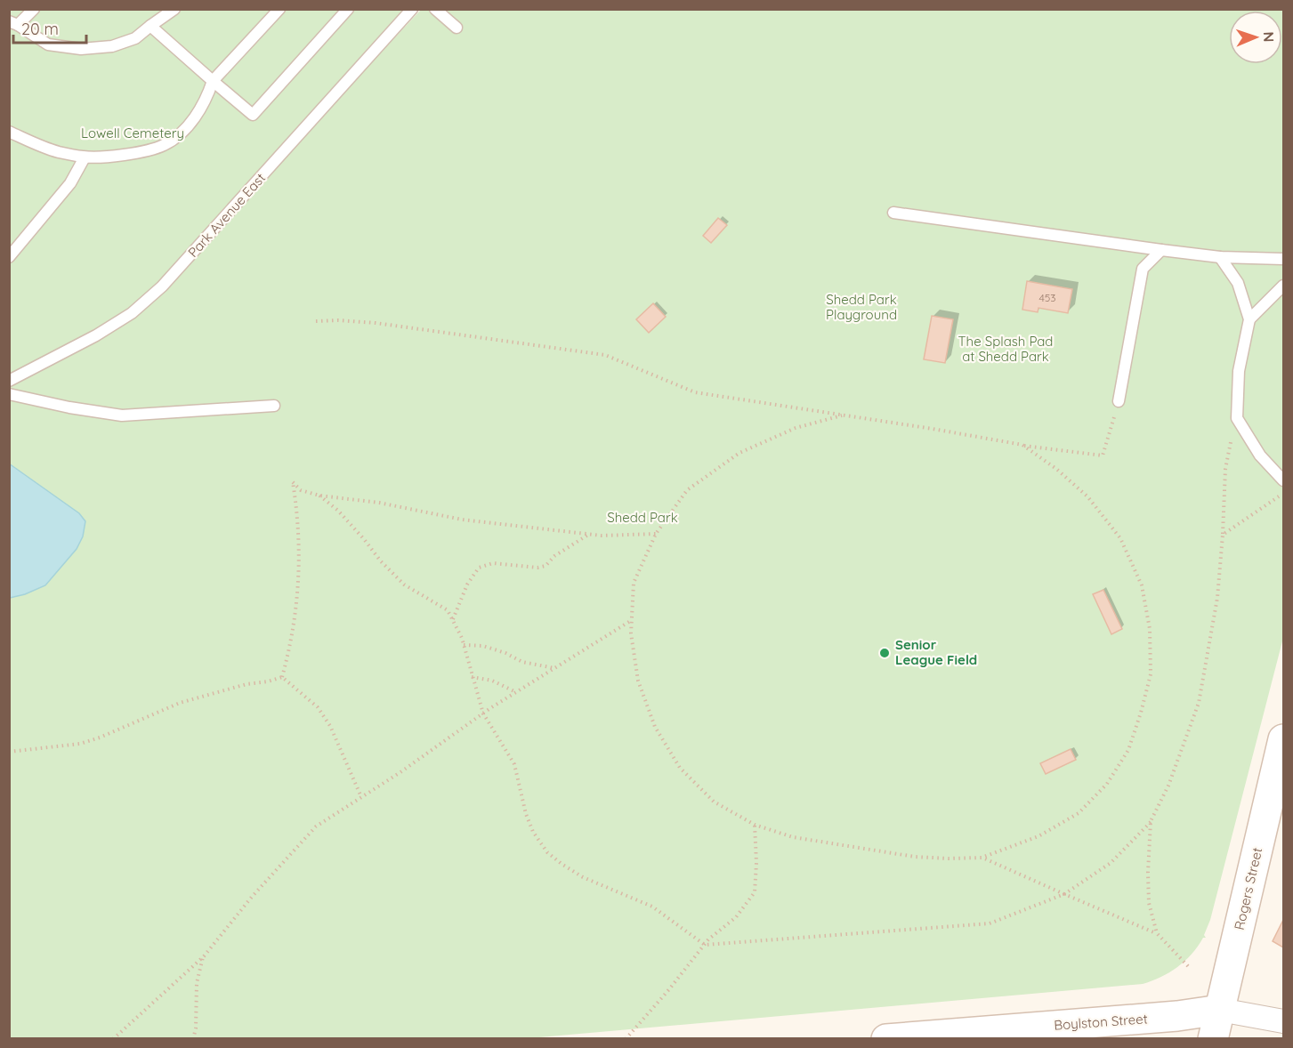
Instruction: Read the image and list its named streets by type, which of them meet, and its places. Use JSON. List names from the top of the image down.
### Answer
{
  "streets": {
    "main road": ["Rogers Street", "Boylston Street"],
    "lane": ["Park Avenue East"]
  },
  "crossings": [
    ["Rogers Street", "Boylston Street"]
  ],
  "parks": [
    "Lowell Cemetery",
    "Shedd Park Playground",
    "The Splash Pad at Shedd Park",
    "Shedd Park"
  ],
  "places": ["Senior League Field"],
  "house_numbers": ["453"],
  "scale_bar": "20 m",
  "north": "right"
}
